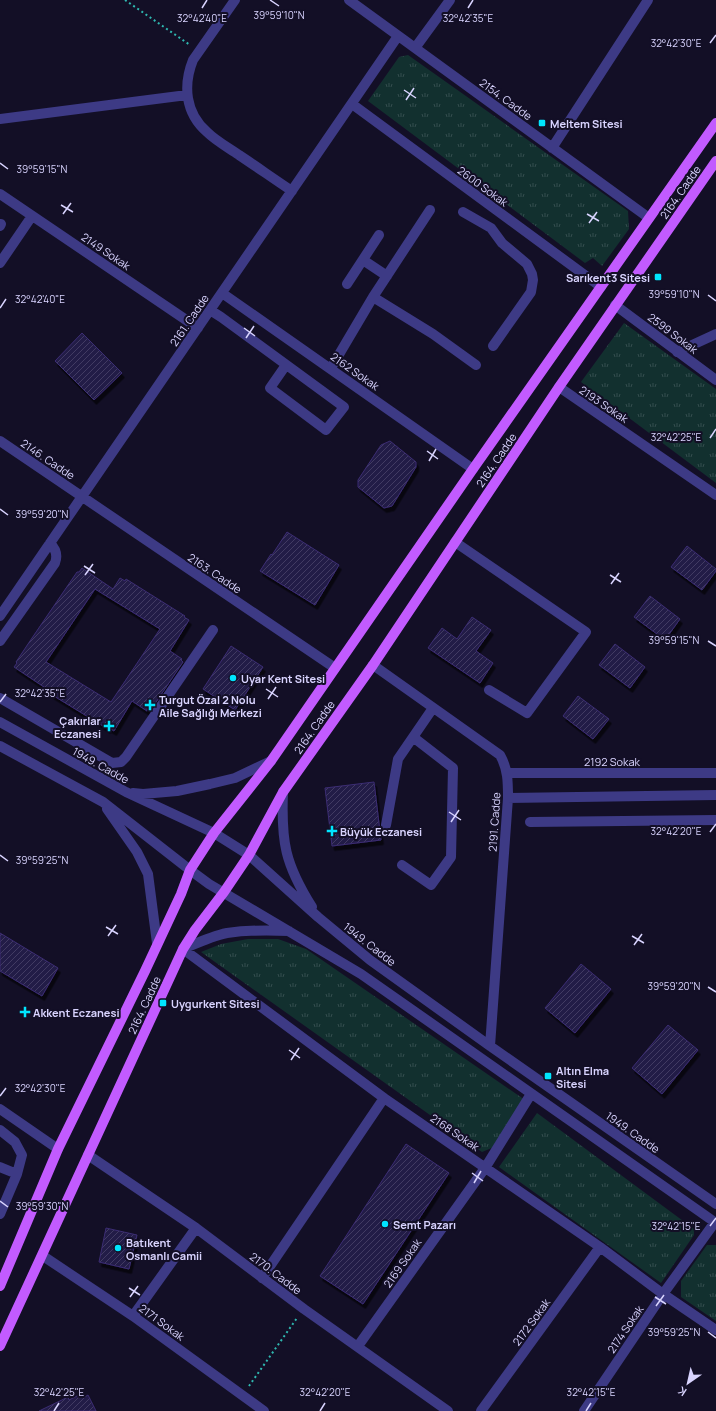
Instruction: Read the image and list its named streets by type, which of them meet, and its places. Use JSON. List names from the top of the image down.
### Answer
{
  "streets": {
    "main road": ["2164. Cadde"],
    "street": [
      "2154. Cadde",
      "2600 Sokak",
      "2149 Sokak",
      "2161. Cadde",
      "2599 Sokak",
      "2162 Sokak",
      "2193 Sokak",
      "2146. Cadde",
      "2163. Cadde",
      "2192 Sokak",
      "1949. Cadde",
      "2191. Cadde",
      "2168 Sokak",
      "2169 Sokak",
      "2170. Cadde",
      "2171 Sokak",
      "2172 Sokak",
      "2174 Sokak"
    ]
  },
  "crossings": [
    ["2154. Cadde", "2164. Cadde"],
    ["2154. Cadde", "2161. Cadde"],
    ["2600 Sokak", "2164. Cadde"],
    ["2600 Sokak", "2161. Cadde"],
    ["2164. Cadde", "2599 Sokak"],
    ["2164. Cadde", "2162 Sokak"],
    ["2164. Cadde", "2193 Sokak"],
    ["2164. Cadde", "2163. Cadde"],
    ["2164. Cadde", "1949. Cadde"],
    ["2164. Cadde", "2191. Cadde"],
    ["2164. Cadde", "2168 Sokak"],
    ["2164. Cadde", "2170. Cadde"],
    ["2164. Cadde", "2171 Sokak"],
    ["2149 Sokak", "2161. Cadde"],
    ["2161. Cadde", "2162 Sokak"],
    ["2161. Cadde", "2146. Cadde"],
    ["2161. Cadde", "2163. Cadde"],
    ["2146. Cadde", "2163. Cadde"],
    ["2192 Sokak", "2191. Cadde"],
    ["1949. Cadde", "2191. Cadde"],
    ["2168 Sokak", "2169 Sokak"],
    ["2168 Sokak", "2172 Sokak"],
    ["2168 Sokak", "2174 Sokak"],
    ["2169 Sokak", "2170. Cadde"]
  ],
  "places": {
    "transit": [
      "Meltem Sitesi",
      "Sarıkent3 Sitesi",
      "Uygurkent Sitesi",
      "Altın Elma Sitesi"
    ],
    "other": ["Uyar Kent Sitesi", "Semt Pazarı", "Batıkent Osmanlı Camii"],
    "health": [
      "Turgut Özal 2 Nolu Aile Sağlığı Merkezi",
      "Çakırlar Eczanesi",
      "Büyük Eczanesi",
      "Akkent Eczanesi"
    ]
  },
  "north": "bottom left",
  "coordinates": [
    "39°59'10\"N",
    "32°42'40\"E",
    "32°42'35\"E",
    "32°42'30\"E",
    "39°59'15\"N",
    "32°42'25\"E",
    "39°59'20\"N",
    "32°42'20\"E",
    "39°59'25\"N",
    "39°59'30\"N",
    "32°42'15\"E"
  ]
}
